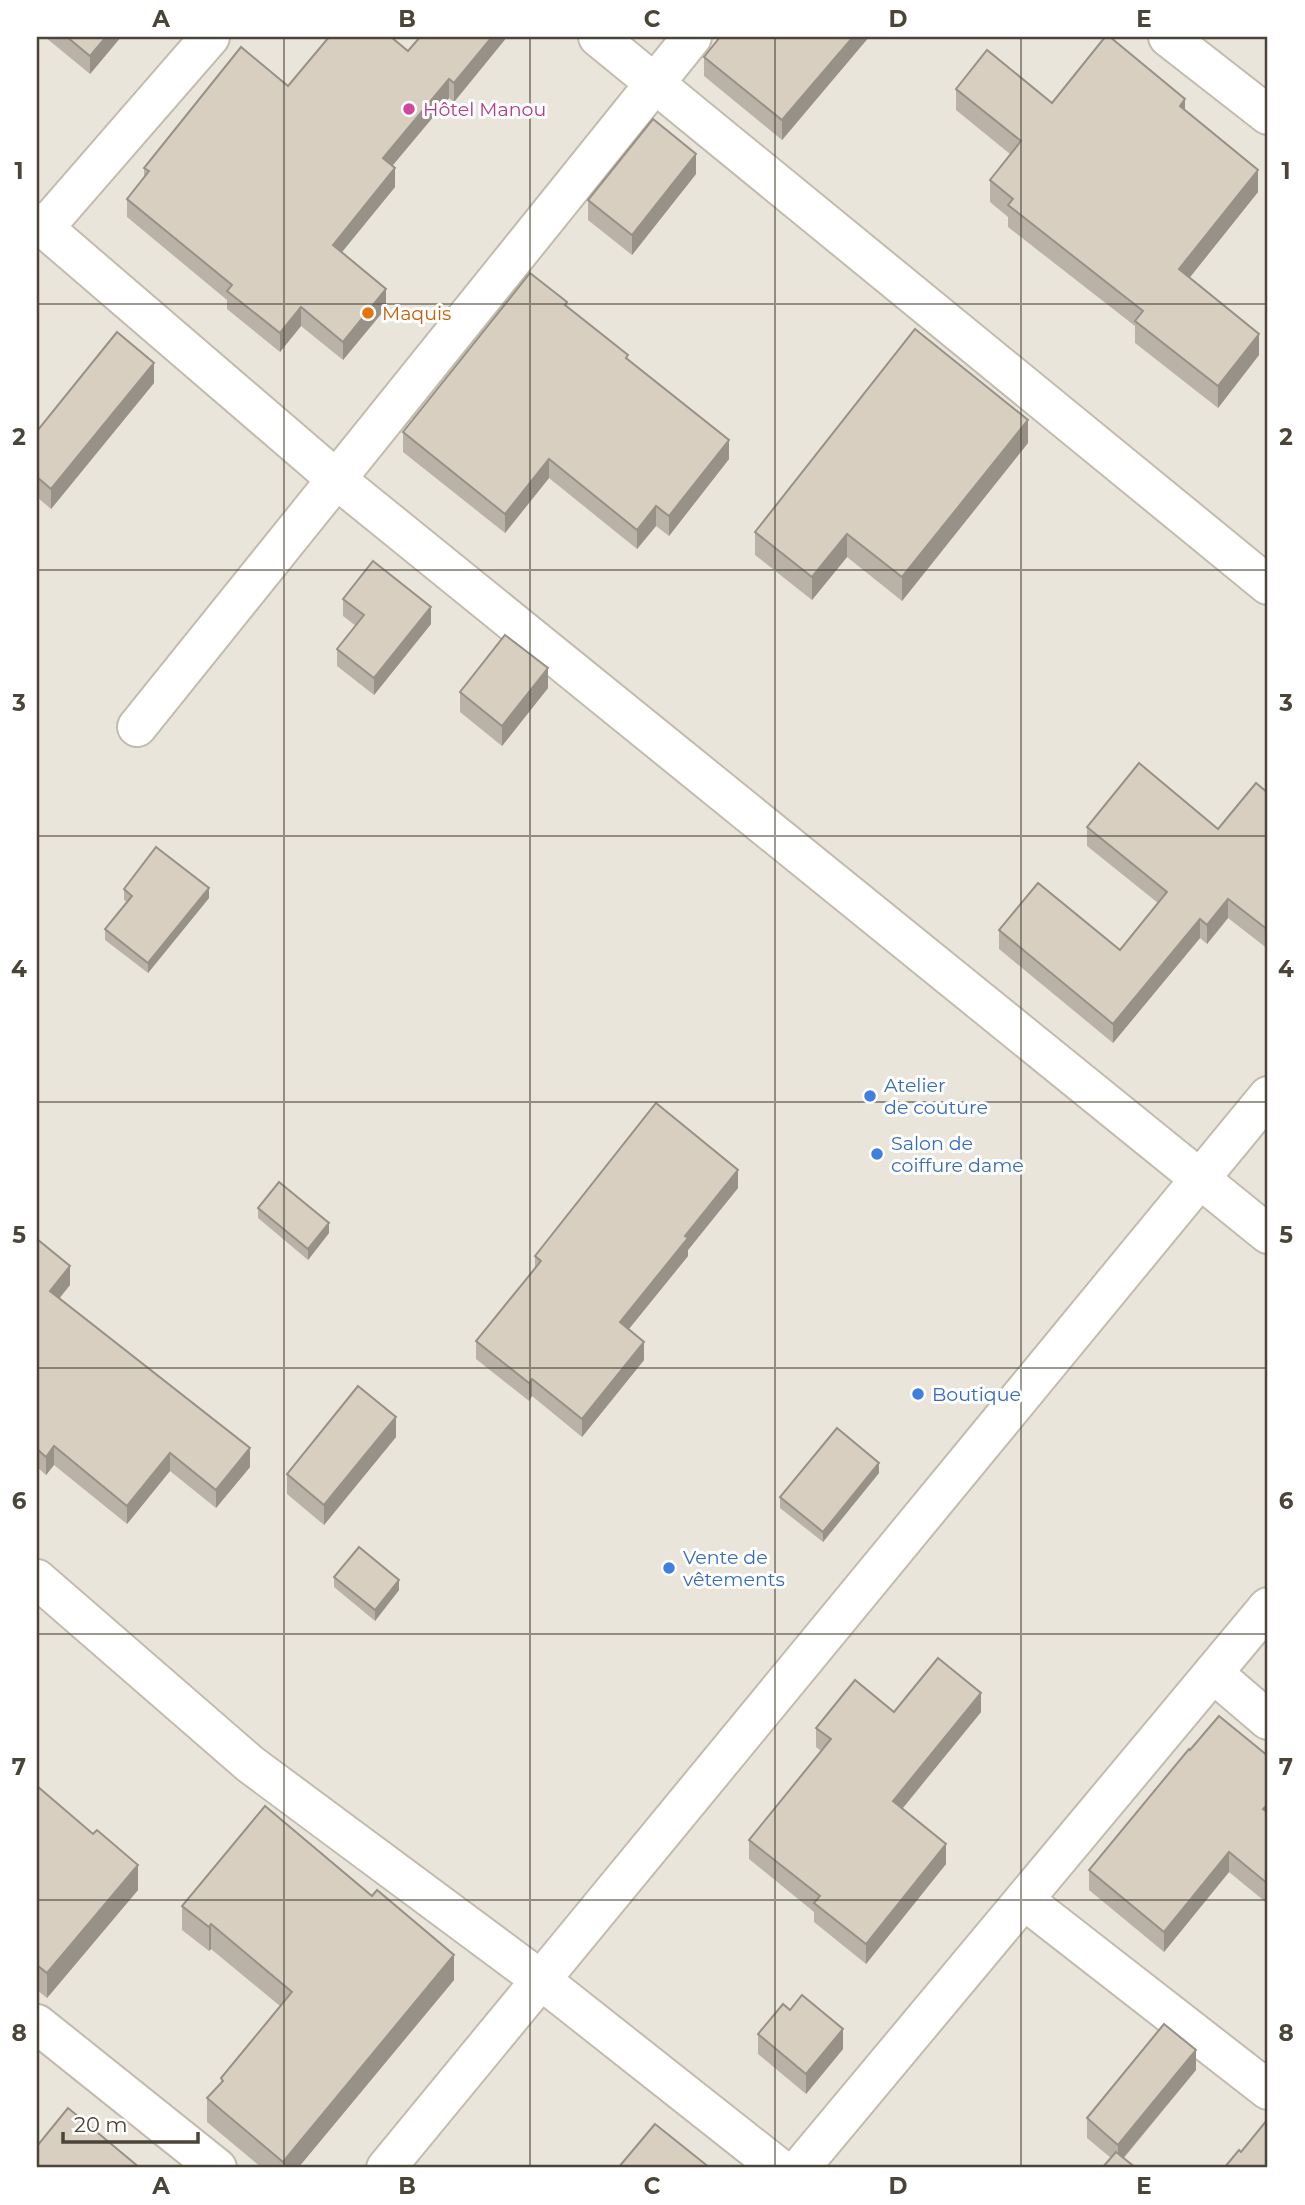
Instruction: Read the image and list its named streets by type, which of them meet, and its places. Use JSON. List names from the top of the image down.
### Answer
{
  "places": [
    "Hôtel Manou",
    "Maquis",
    "Atelier de couture",
    "Salon de coiffure dame",
    "Boutique",
    "Vente de vêtements"
  ],
  "scale_bar": "20 m",
  "grid": {
    "columns": [
      "A",
      "B",
      "C",
      "D",
      "E"
    ],
    "rows": [
      "1",
      "2",
      "3",
      "4",
      "5",
      "6",
      "7",
      "8"
    ]
  }
}
